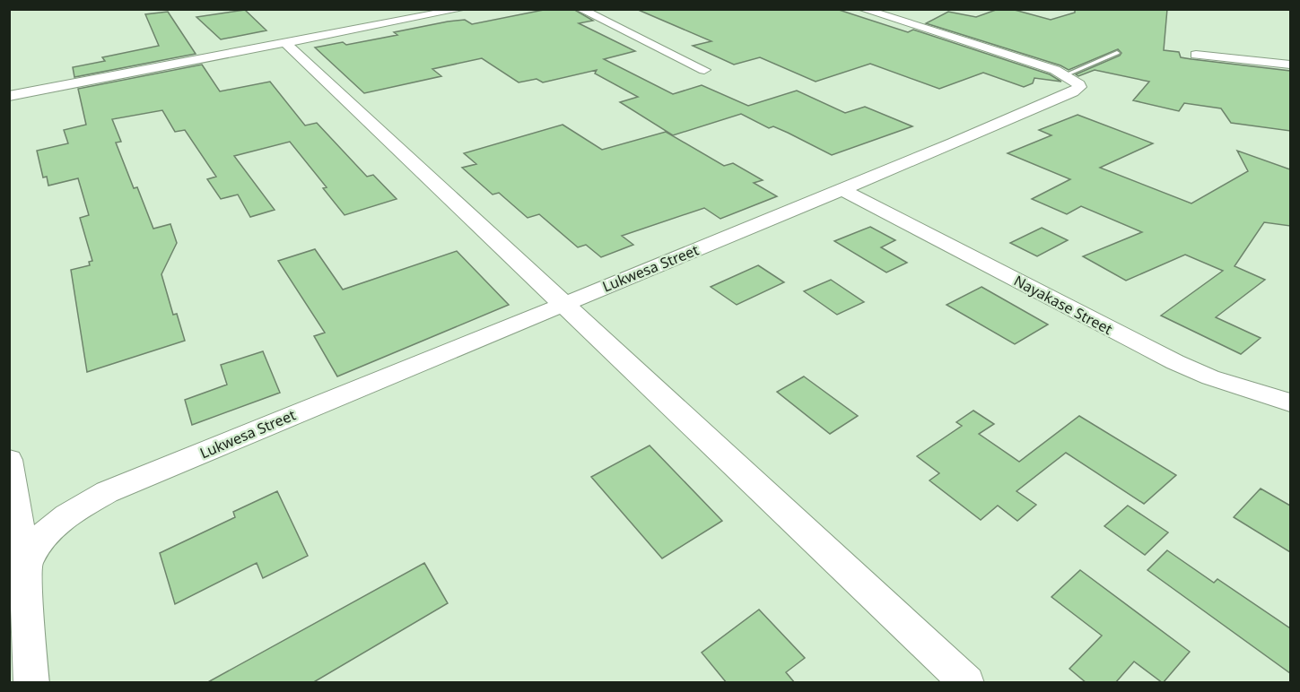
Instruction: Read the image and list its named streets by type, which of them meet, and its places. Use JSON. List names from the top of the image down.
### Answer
{
  "streets": {
    "street": ["Lukwesa Street", "Nayakase Street"]
  },
  "crossings": [
    ["Lukwesa Street", "Nayakase Street"]
  ]
}
